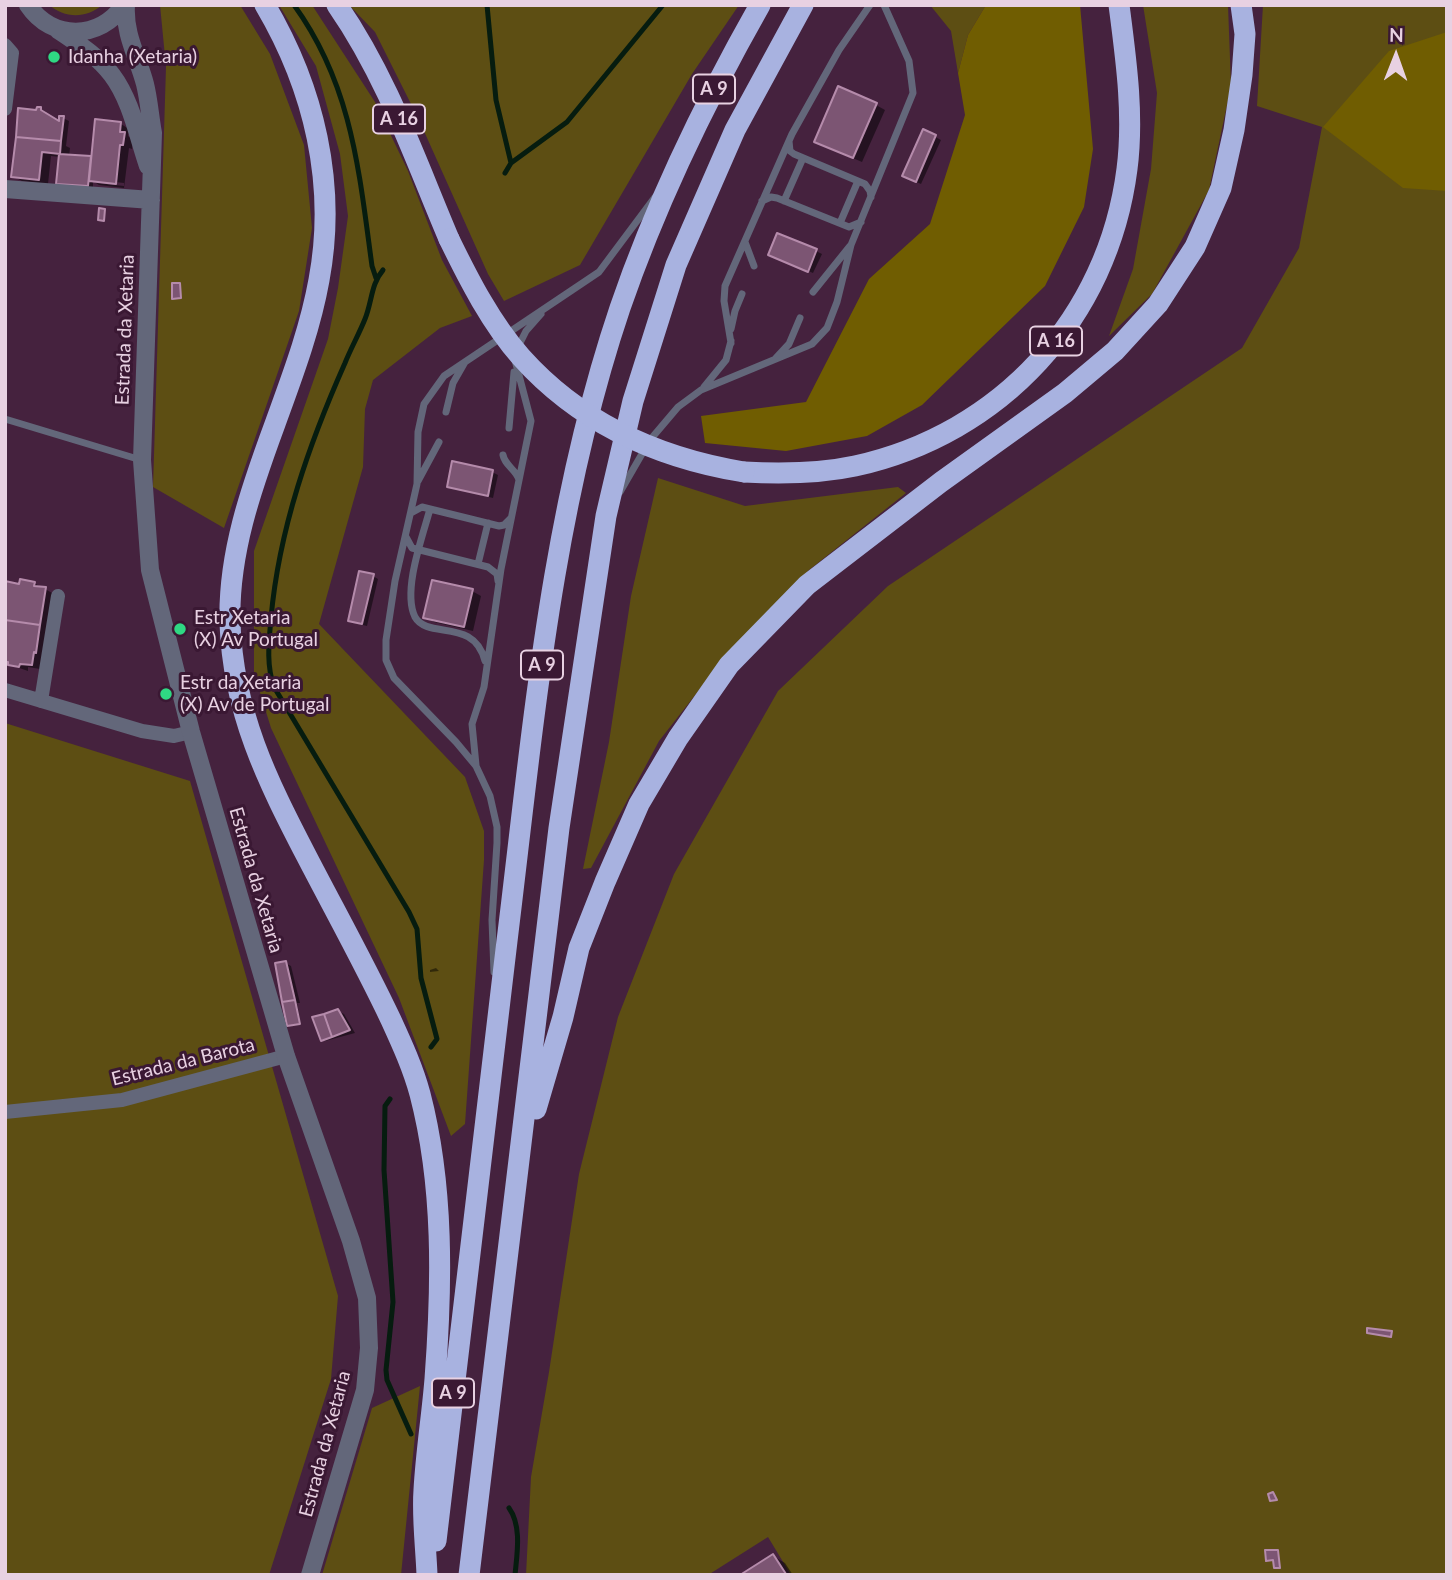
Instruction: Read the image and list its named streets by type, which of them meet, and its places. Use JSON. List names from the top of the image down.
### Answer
{
  "streets": {
    "highway": ["A 9", "A 16"],
    "street": ["Estrada da Xetaria", "Estrada da Barota"]
  },
  "crossings": [
    ["Estrada da Xetaria", "Estrada da Barota"]
  ],
  "places": ["Idanha (Xetaria)", "Estr Xetaria (X) Av Portugal", "Estr da Xetaria (X) Av de Portugal"],
  "north": "top"
}
